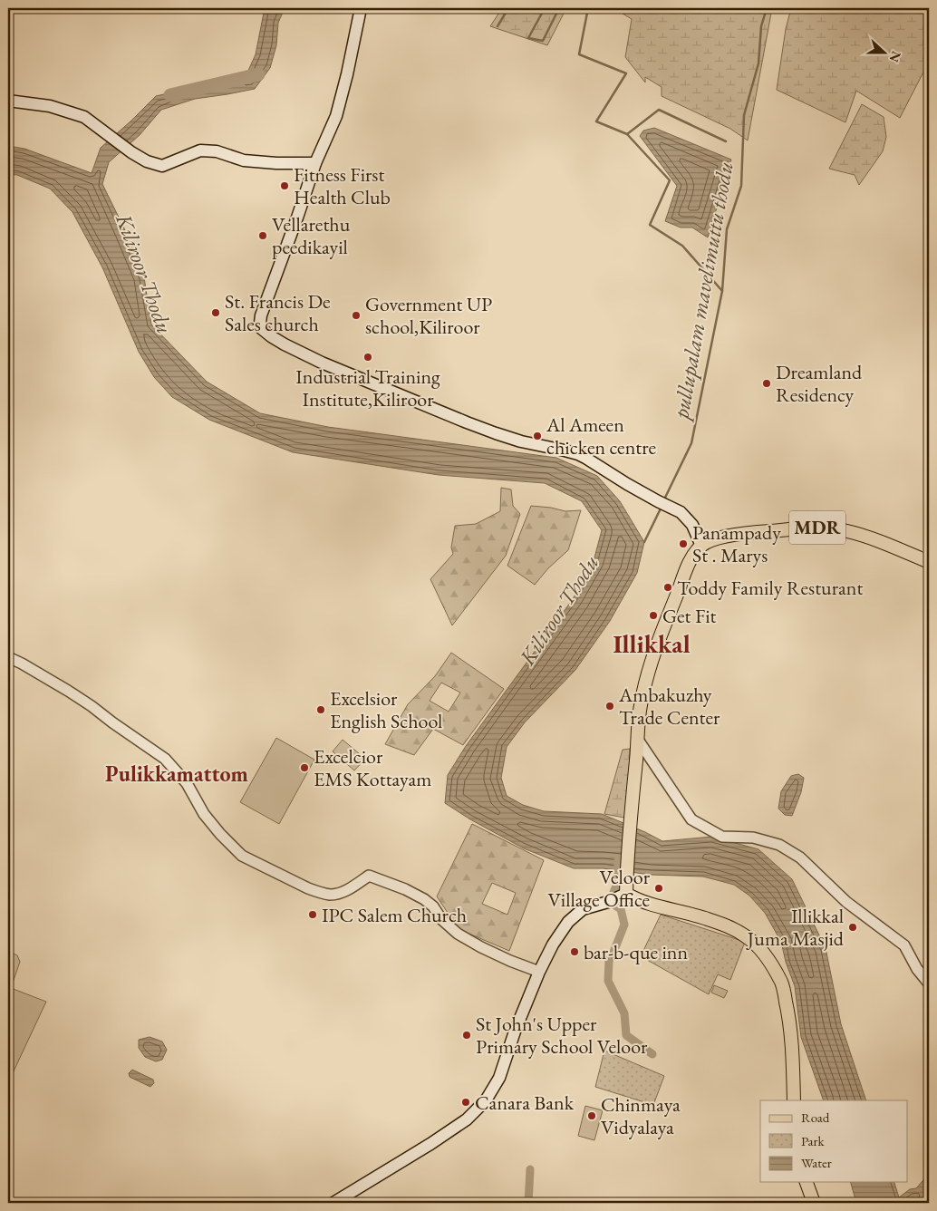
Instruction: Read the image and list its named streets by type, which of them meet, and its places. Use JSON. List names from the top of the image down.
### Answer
{
  "streets": {
    "main road": ["MDR"]
  },
  "districts": ["Illikkal", "Pulikkamattom"],
  "water": ["Kiliroor Thodu", "pullupalam mavelimuttu thodu"],
  "places": [
    "Fitness First Health Club",
    "Vellarethu peedikayil",
    "St. Francis De Sales church",
    "Government UP school,Kiliroor",
    "Industrial Training Institute,Kiliroor",
    "Dreamland Residency",
    "Al Ameen chicken centre",
    "Panampady St . Marys",
    "Toddy Family Resturant",
    "Get Fit",
    "Ambakuzhy Trade Center",
    "Excelsior English School",
    "Excelcior EMS Kottayam",
    "Veloor Village Office",
    "IPC Salem Church",
    "Illikkal Juma Masjid",
    "bar-b-que inn",
    "St John's Upper Primary School Veloor",
    "Canara Bank",
    "Chinmaya Vidyalaya"
  ],
  "legend": ["Road", "Park", "Water"],
  "north": "right"
}
